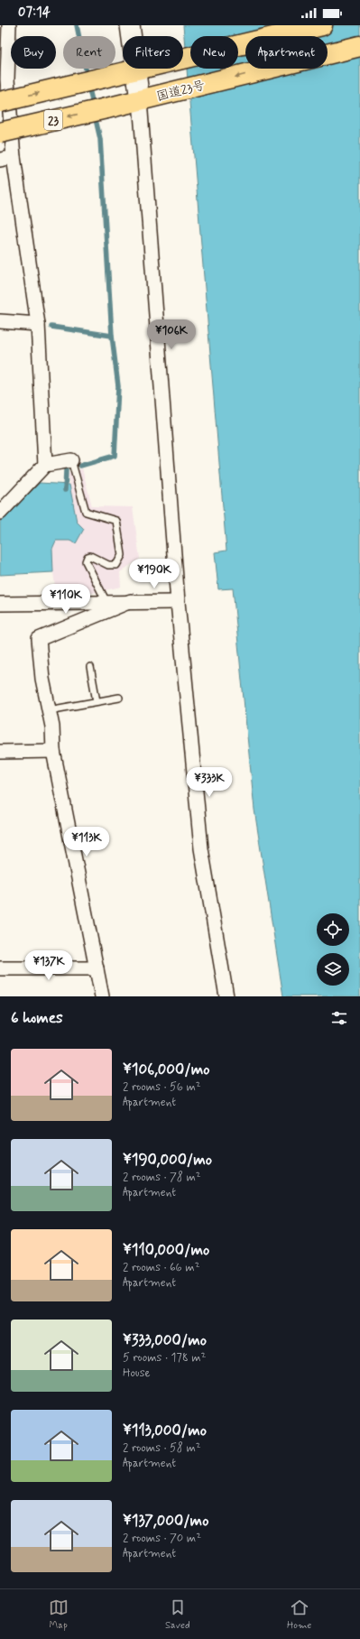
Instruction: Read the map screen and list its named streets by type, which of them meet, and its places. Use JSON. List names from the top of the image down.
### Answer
{
  "streets": {
    "highway": ["国道23号", "23"]
  },
  "page": {
    "status": "07:14",
    "chip": [
      "Buy",
      "Rent",
      "Filters",
      "New",
      "Apartment"
    ],
    "price": [
      "¥106K",
      "¥190K",
      "¥110K",
      "¥333K",
      "¥113K",
      "¥137K"
    ],
    "heading": "6 homes",
    "list": [
      {
        "name": "¥106,000/mo",
        "note": "2 rooms · 56 m² · Apartment"
      },
      {
        "name": "¥190,000/mo",
        "note": "2 rooms · 78 m² · Apartment"
      },
      {
        "name": "¥110,000/mo",
        "note": "2 rooms · 66 m² · Apartment"
      },
      {
        "name": "¥333,000/mo",
        "note": "5 rooms · 178 m² · House"
      },
      {
        "name": "¥113,000/mo",
        "note": "2 rooms · 58 m² · Apartment"
      },
      {
        "name": "¥137,000/mo",
        "note": "2 rooms · 70 m² · Apartment"
      }
    ],
    "tabs": ["Map", "Saved", "Home"]
  }
}
